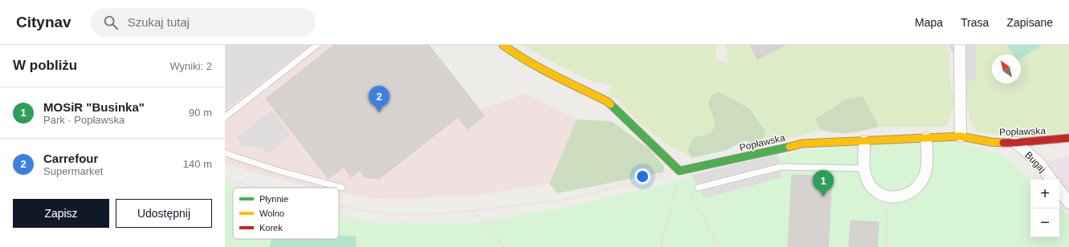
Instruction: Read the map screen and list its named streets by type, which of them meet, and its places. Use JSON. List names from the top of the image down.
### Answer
{
  "streets": {
    "street": ["Popławska", "Bugaj"]
  },
  "crossings": [
    ["Popławska", "Bugaj"]
  ],
  "legend": ["Płynnie", "Wolno", "Korek"],
  "north": "top left",
  "page": {
    "header": "Citynav",
    "search": "Szukaj tutaj",
    "nav": ["Mapa", "Trasa", "Zapisane"],
    "heading": ["W pobliżu", "Wyniki: 2"],
    "pins": ["2", "1"],
    "list": [
      {
        "mark": "1",
        "name": "MOSiR \"Businka\"",
        "note": "Park · Popławska",
        "value": "90 m"
      },
      {
        "mark": "2",
        "name": "Carrefour",
        "note": "Supermarket",
        "value": "140 m"
      }
    ],
    "map_buttons": ["+", "−"],
    "buttons": ["Zapisz", "Udostępnij"]
  }
}
